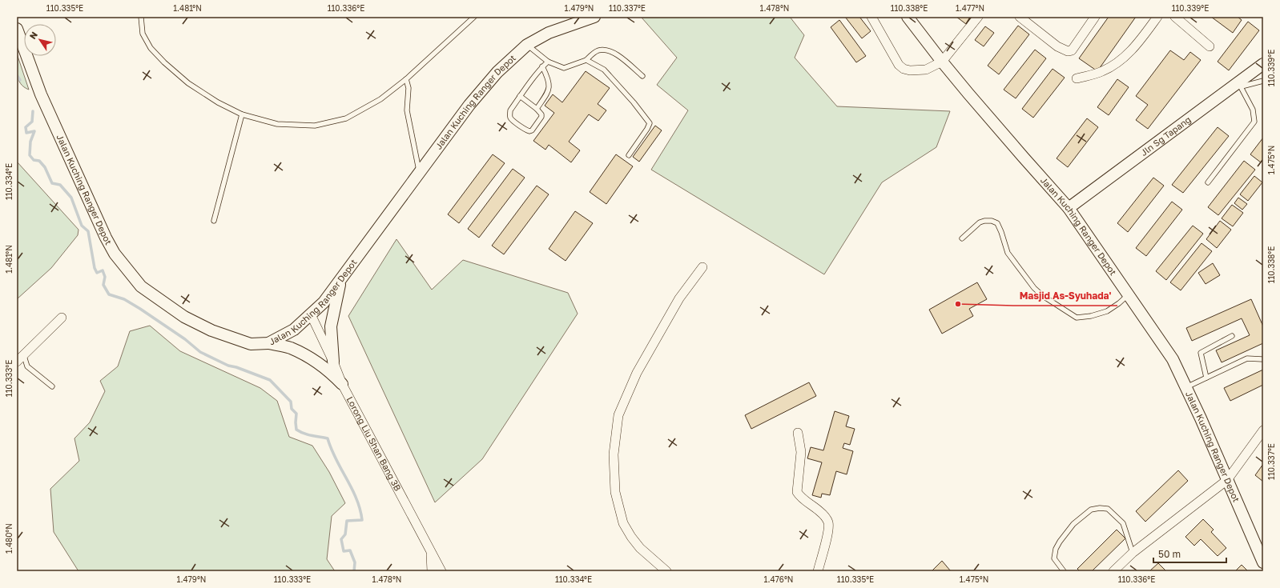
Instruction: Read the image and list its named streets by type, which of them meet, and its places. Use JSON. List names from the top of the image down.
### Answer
{
  "streets": {
    "street": ["Jalan Kuching Ranger Depot", "Jln Sg Tapang", "Lorong Liu Shan Bang 3B"]
  },
  "crossings": [
    ["Jalan Kuching Ranger Depot", "Jln Sg Tapang"],
    ["Jalan Kuching Ranger Depot", "Lorong Liu Shan Bang 3B"]
  ],
  "places": ["Masjid As-Syuhada'"],
  "scale_bar": "50 m",
  "north": "top left",
  "coordinates": [
    "110.335°E",
    "1.481°N",
    "110.336°E",
    "1.479°N",
    "110.337°E",
    "1.478°N",
    "110.338°E",
    "1.477°N",
    "110.339°E",
    "1.475°N",
    "110.334°E",
    "110.333°E",
    "1.480°N",
    "1.476°N"
  ]
}
